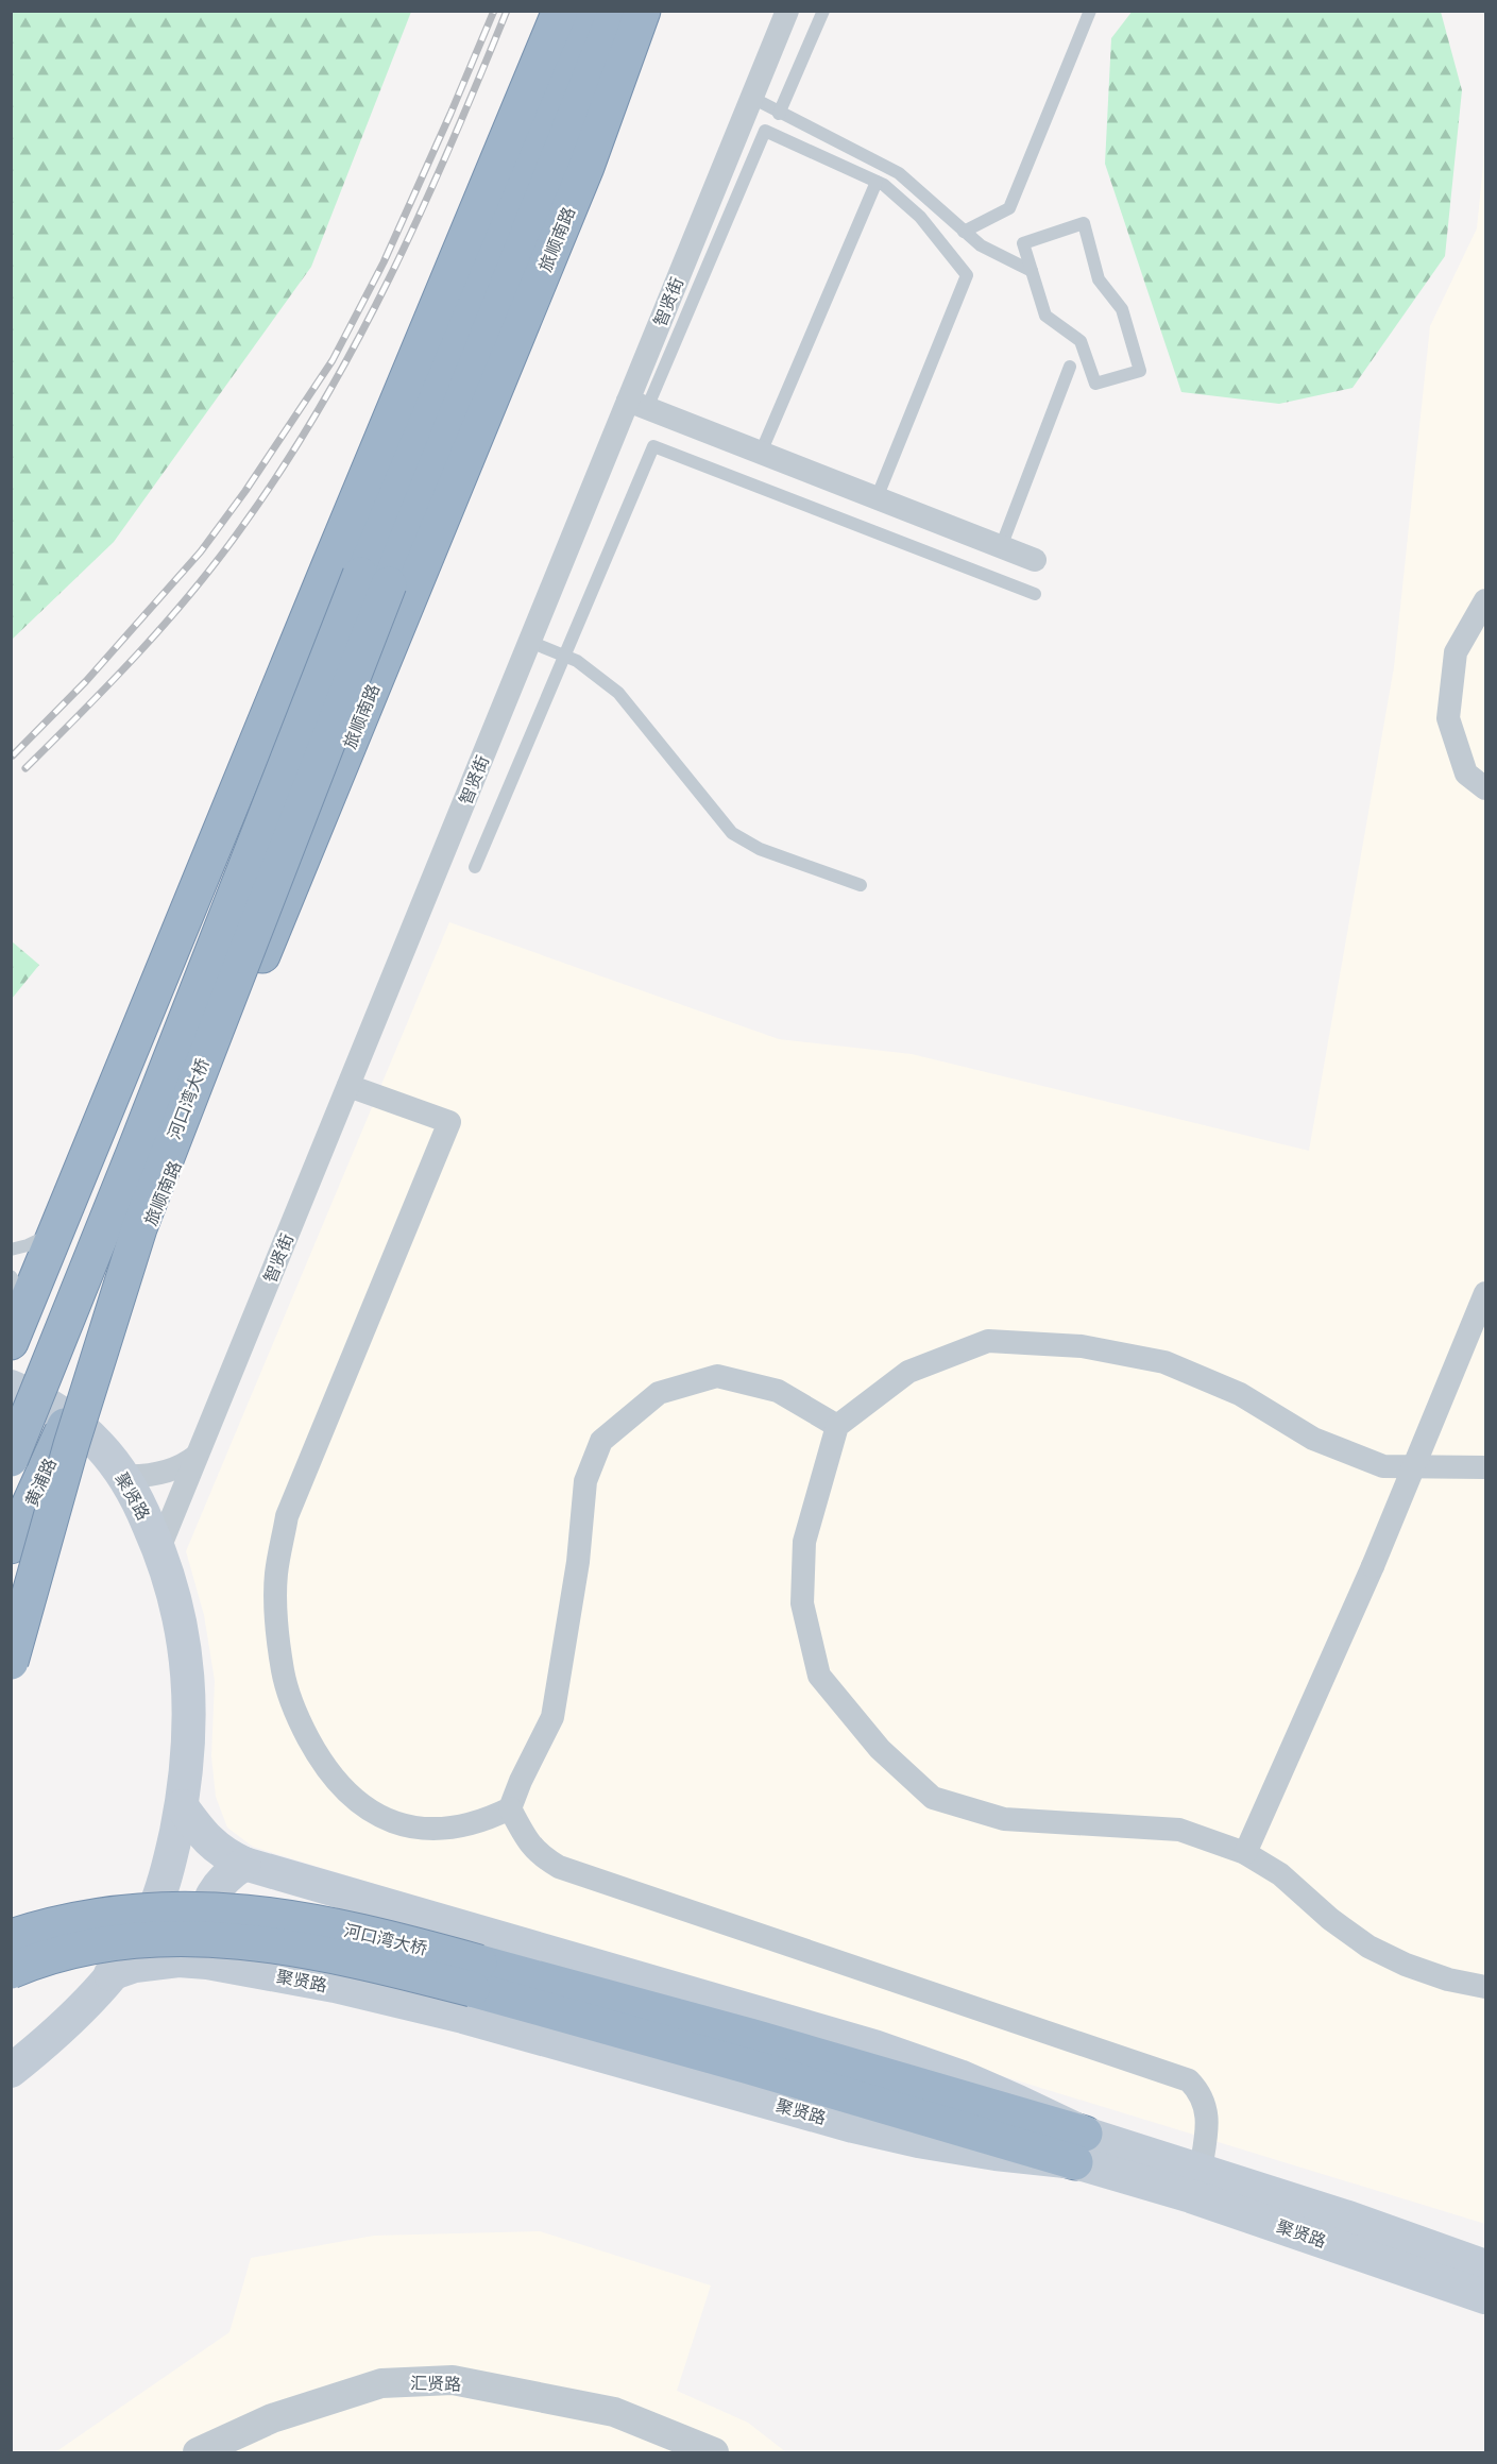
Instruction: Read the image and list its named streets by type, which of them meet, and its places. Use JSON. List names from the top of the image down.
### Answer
{
  "streets": {
    "highway": ["旅顺南路", "河口湾大桥", "黄浦路"],
    "main road": ["聚贤路"],
    "street": ["智贤街", "汇贤路"]
  },
  "crossings": [
    ["旅顺南路", "黄浦路"],
    ["旅顺南路", "聚贤路"],
    ["智贤街", "聚贤路"],
    ["河口湾大桥", "聚贤路"],
    ["黄浦路", "聚贤路"]
  ]
}
